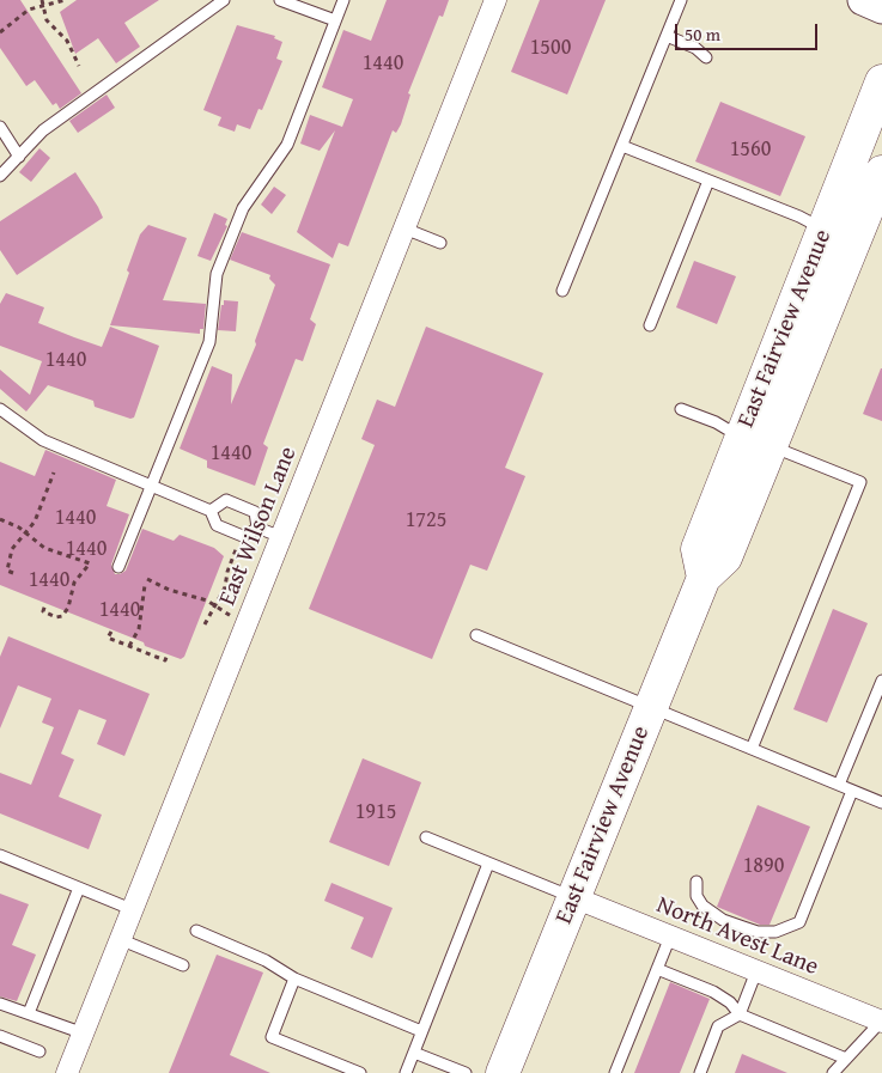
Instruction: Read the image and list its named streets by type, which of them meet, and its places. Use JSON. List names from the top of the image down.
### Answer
{
  "streets": {
    "main road": ["East Fairview Avenue"],
    "street": ["East Wilson Lane", "North Avest Lane"]
  },
  "crossings": [
    ["East Fairview Avenue", "North Avest Lane"]
  ],
  "house_numbers": [
    "1500",
    "1440",
    "1560",
    "1440",
    "1440",
    "1440",
    "1725",
    "1440",
    "1440",
    "1440",
    "1915",
    "1890"
  ],
  "scale_bar": "50 m"
}
